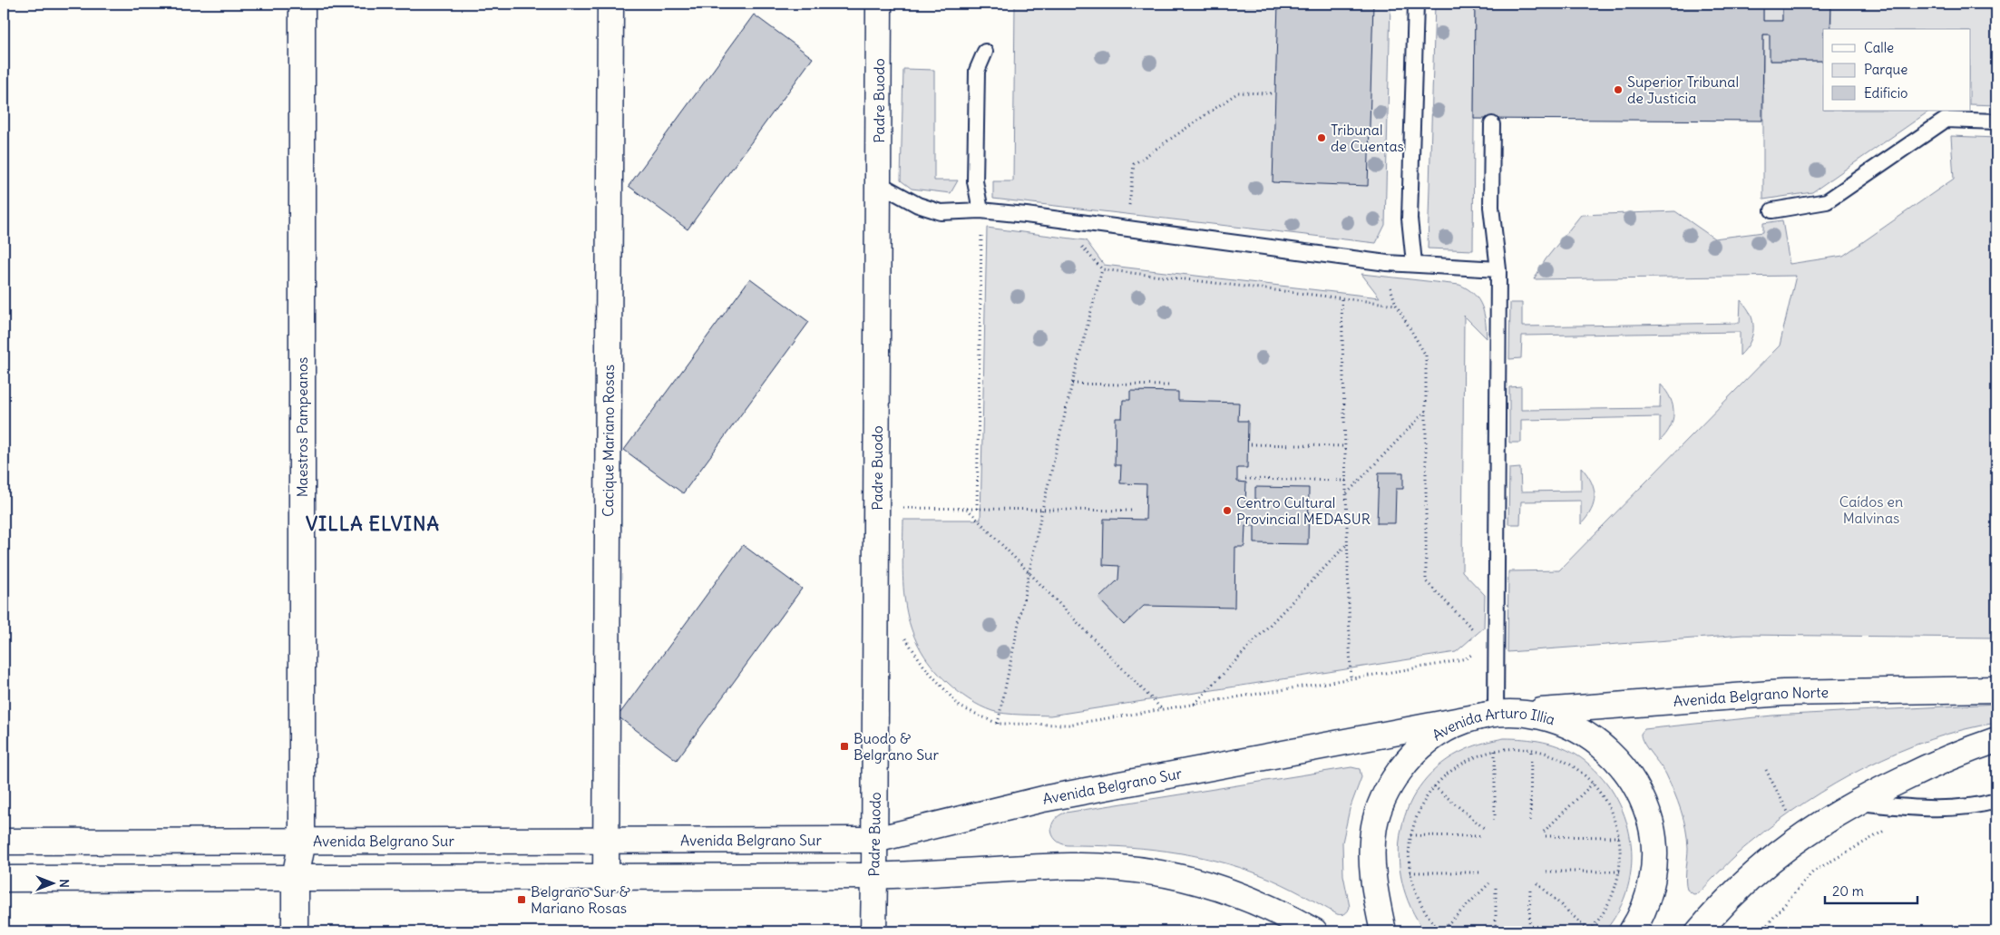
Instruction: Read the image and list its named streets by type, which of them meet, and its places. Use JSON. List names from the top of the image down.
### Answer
{
  "streets": {
    "main road": [
      "Padre Buodo",
      "Maestros Pampeanos",
      "Cacique Mariano Rosas",
      "Avenida Belgrano Norte",
      "Avenida Arturo Illia",
      "Avenida Belgrano Sur"
    ]
  },
  "crossings": [
    ["Padre Buodo", "Avenida Belgrano Sur"],
    ["Maestros Pampeanos", "Avenida Belgrano Sur"],
    ["Cacique Mariano Rosas", "Avenida Belgrano Sur"],
    ["Avenida Belgrano Norte", "Avenida Arturo Illia"],
    ["Avenida Belgrano Norte", "Avenida Belgrano Sur"],
    ["Avenida Arturo Illia", "Avenida Belgrano Sur"]
  ],
  "districts": ["VILLA ELVINA"],
  "parks": ["Caídos en Malvinas"],
  "places": {
    "other": ["Superior Tribunal de Justicia", "Tribunal de Cuentas", "Centro Cultural Provincial MEDASUR"],
    "transit": ["Buodo & Belgrano Sur", "Belgrano Sur & Mariano Rosas"]
  },
  "legend": ["Calle", "Parque", "Edificio"],
  "scale_bar": "20 m",
  "north": "right"
}
